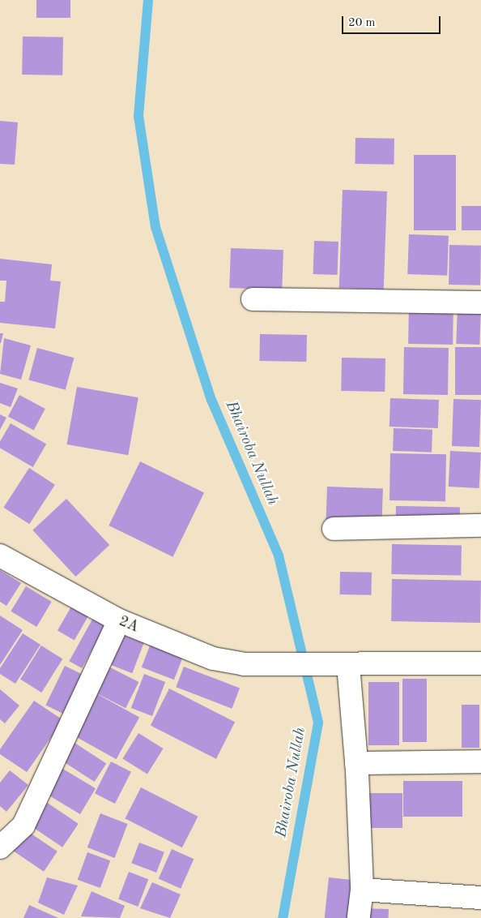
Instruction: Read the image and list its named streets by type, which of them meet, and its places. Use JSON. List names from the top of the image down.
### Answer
{
  "streets": {
    "street": ["2A"]
  },
  "water": ["Bhairoba Nullah"],
  "scale_bar": "20 m"
}
